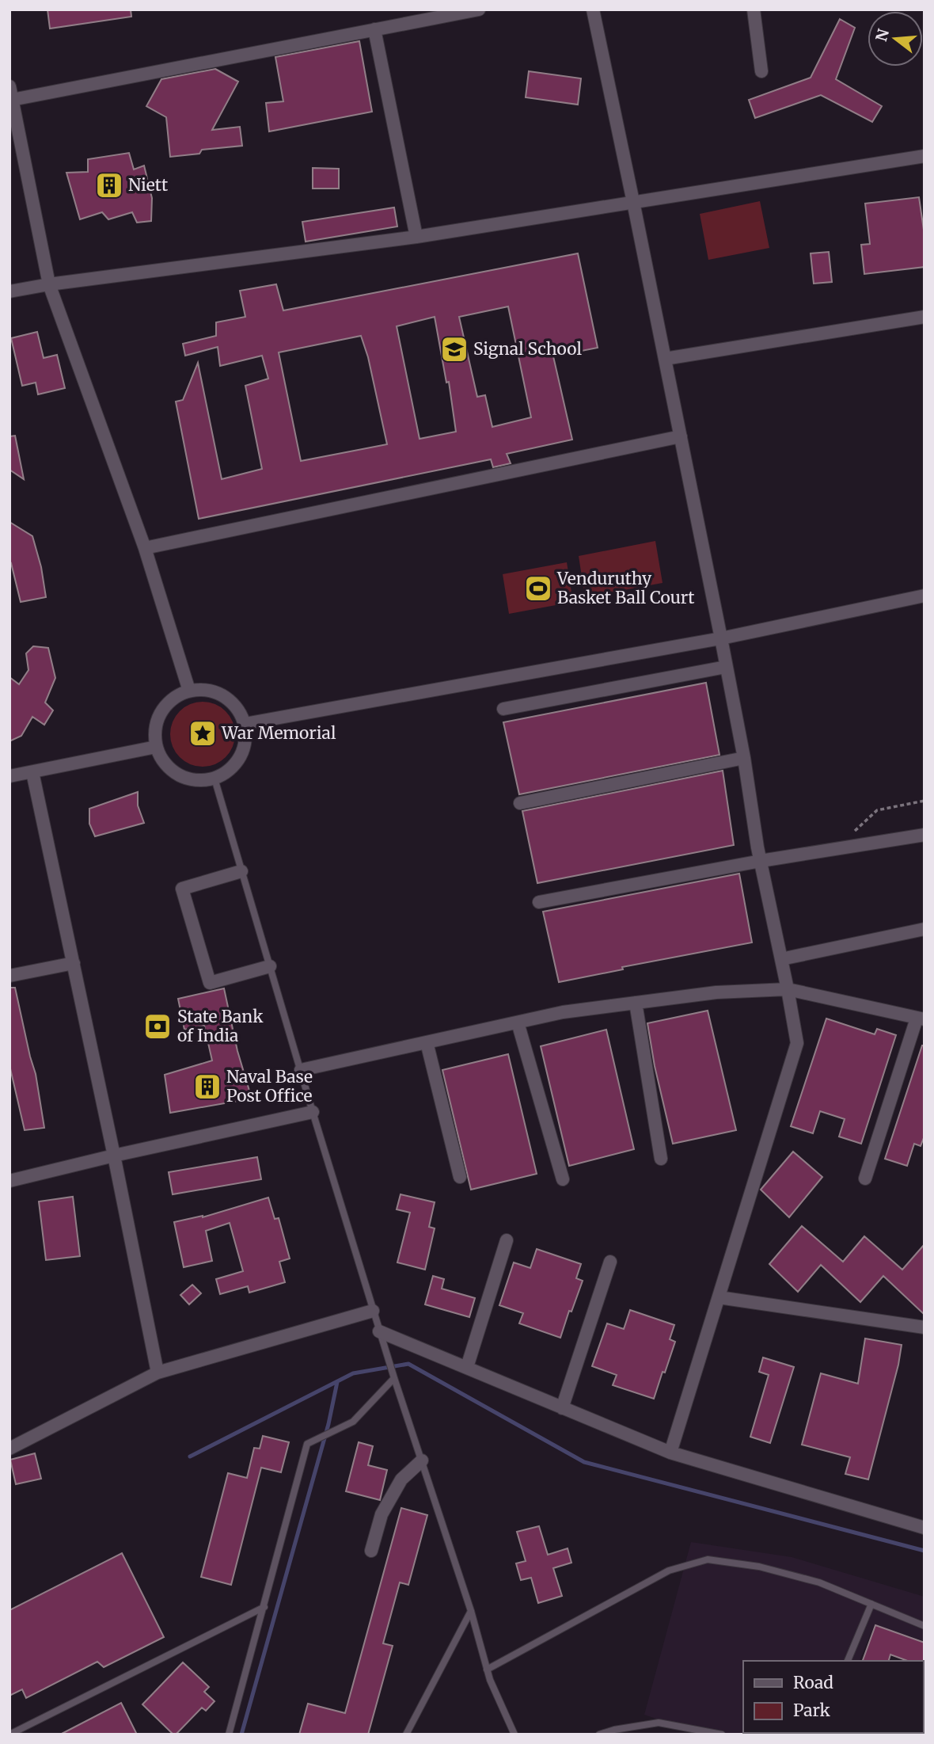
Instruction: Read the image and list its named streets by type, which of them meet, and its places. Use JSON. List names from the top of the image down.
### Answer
{
  "places": {
    "building": ["Niett", "Naval Base Post Office"],
    "school or university": ["Signal School"],
    "sports": ["Venduruthy Basket Ball Court"],
    "place": ["War Memorial"],
    "bank": ["State Bank of India"]
  },
  "legend": ["Road", "Park"],
  "north": "left"
}
